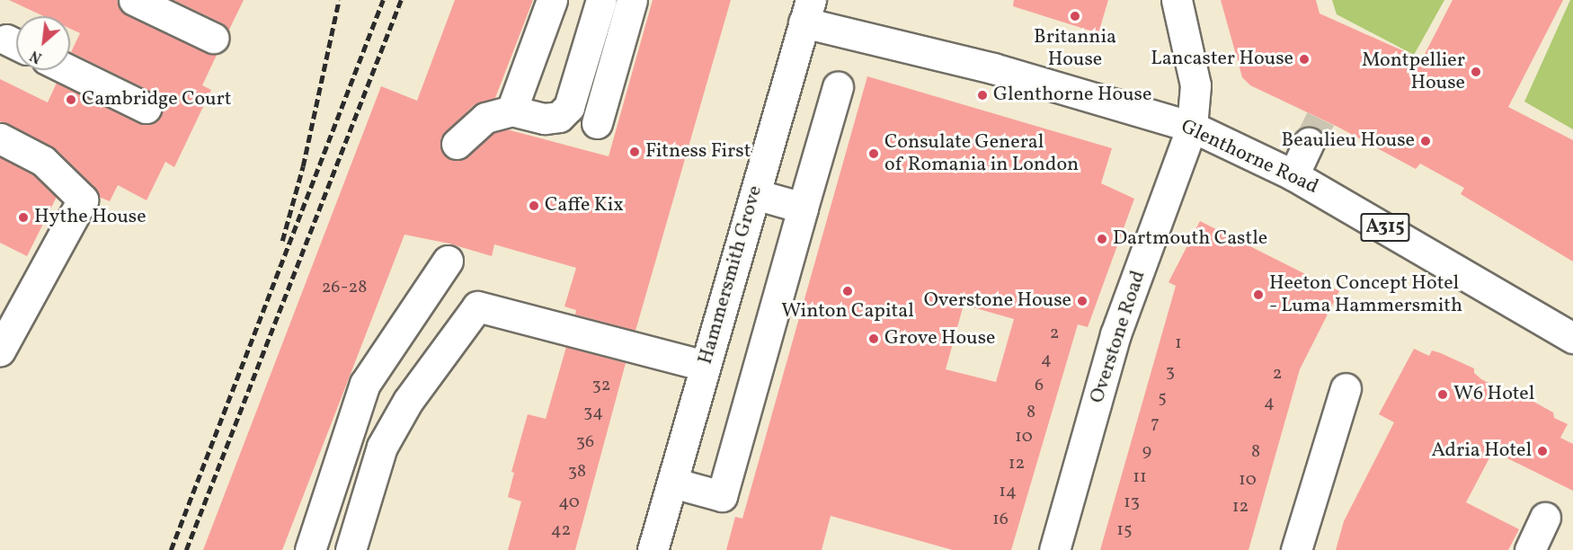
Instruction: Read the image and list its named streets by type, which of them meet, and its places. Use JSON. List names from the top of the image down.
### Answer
{
  "streets": {
    "street": [
      "Glenthorne Road",
      "A315",
      "Hammersmith Grove",
      "Overstone Road"
    ]
  },
  "crossings": [
    ["Glenthorne Road", "Hammersmith Grove"],
    ["Glenthorne Road", "Overstone Road"]
  ],
  "places": [
    "Britannia House",
    "Lancaster House",
    "Montpellier House",
    "Glenthorne House",
    "Cambridge Court",
    "Beaulieu House",
    "Fitness First",
    "Consulate General of Romania in London",
    "Caffe Kix",
    "Hythe House",
    "Dartmouth Castle",
    "Winton Capital",
    "Heeton Concept Hotel - Luma Hammersmith",
    "Overstone House",
    "Grove House",
    "W6 Hotel",
    "Adria Hotel"
  ],
  "house_numbers": [
    "26-28",
    "2",
    "1",
    "4",
    "3",
    "2",
    "32",
    "6",
    "5",
    "4",
    "34",
    "8",
    "7",
    "10",
    "36",
    "9",
    "8",
    "12",
    "38",
    "11",
    "10",
    "14",
    "40",
    "13",
    "12",
    "16",
    "42",
    "15"
  ],
  "north": "bottom left"
}
